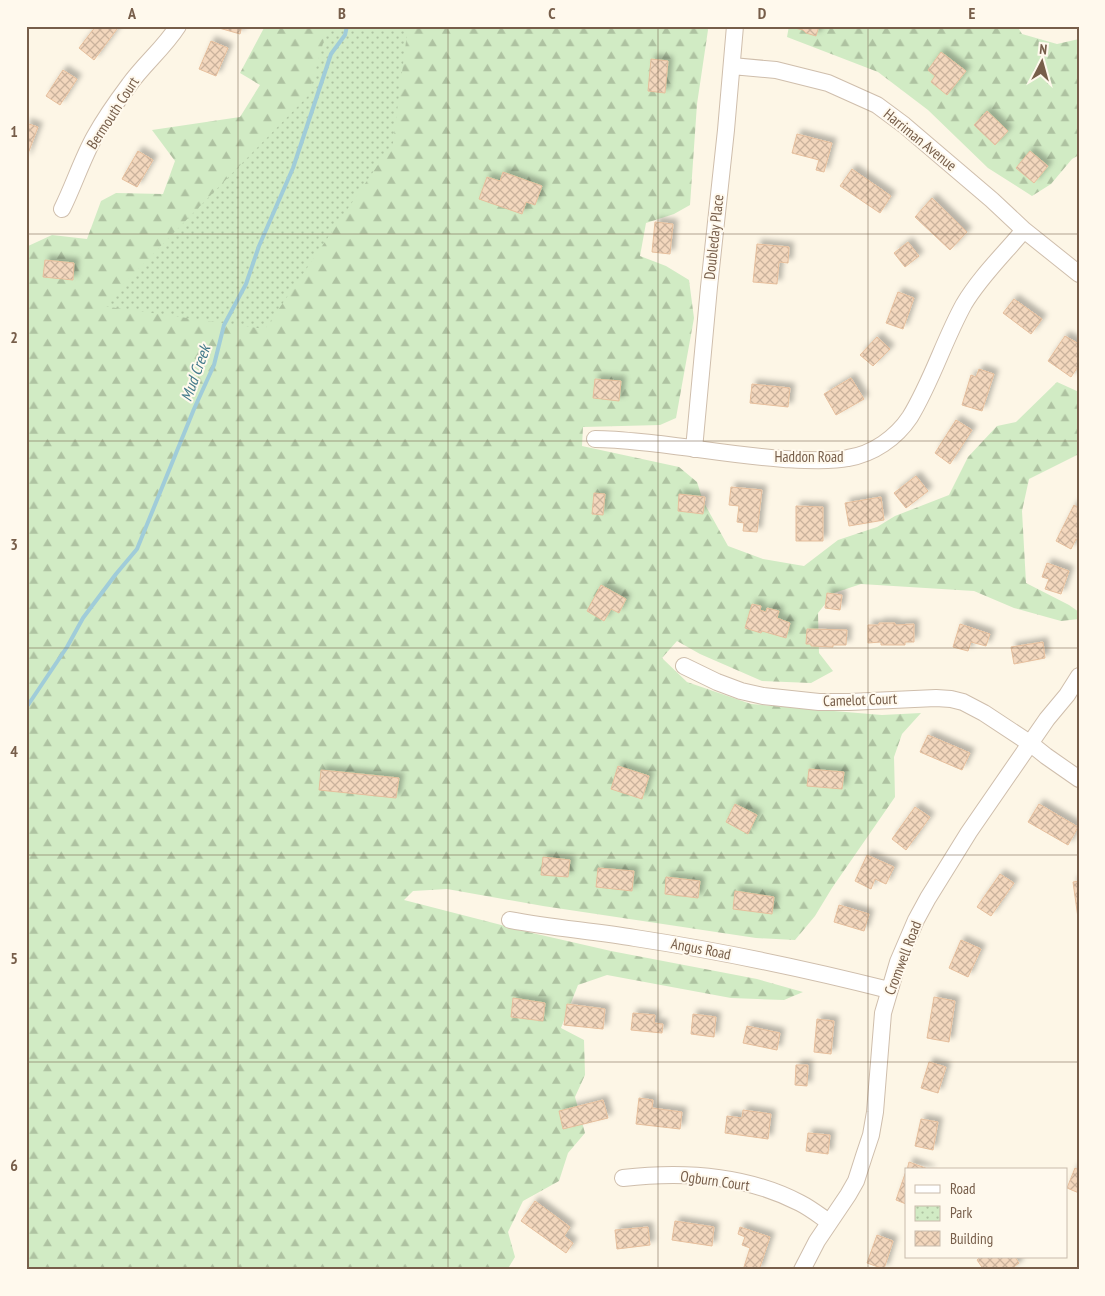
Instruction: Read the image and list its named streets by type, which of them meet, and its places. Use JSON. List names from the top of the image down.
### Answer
{
  "streets": {
    "street": [
      "Bermouth Court",
      "Harriman Avenue",
      "Doubleday Place",
      "Haddon Road",
      "Camelot Court",
      "Angus Road",
      "Cromwell Road",
      "Ogburn Court"
    ]
  },
  "crossings": [
    ["Harriman Avenue", "Doubleday Place"],
    ["Harriman Avenue", "Haddon Road"],
    ["Doubleday Place", "Haddon Road"],
    ["Camelot Court", "Cromwell Road"],
    ["Angus Road", "Cromwell Road"],
    ["Cromwell Road", "Ogburn Court"]
  ],
  "water": ["Mud Creek"],
  "legend": ["Road", "Park", "Building"],
  "north": "top",
  "grid": {
    "columns": [
      "A",
      "B",
      "C",
      "D",
      "E"
    ],
    "rows": [
      "1",
      "2",
      "3",
      "4",
      "5",
      "6"
    ]
  }
}
